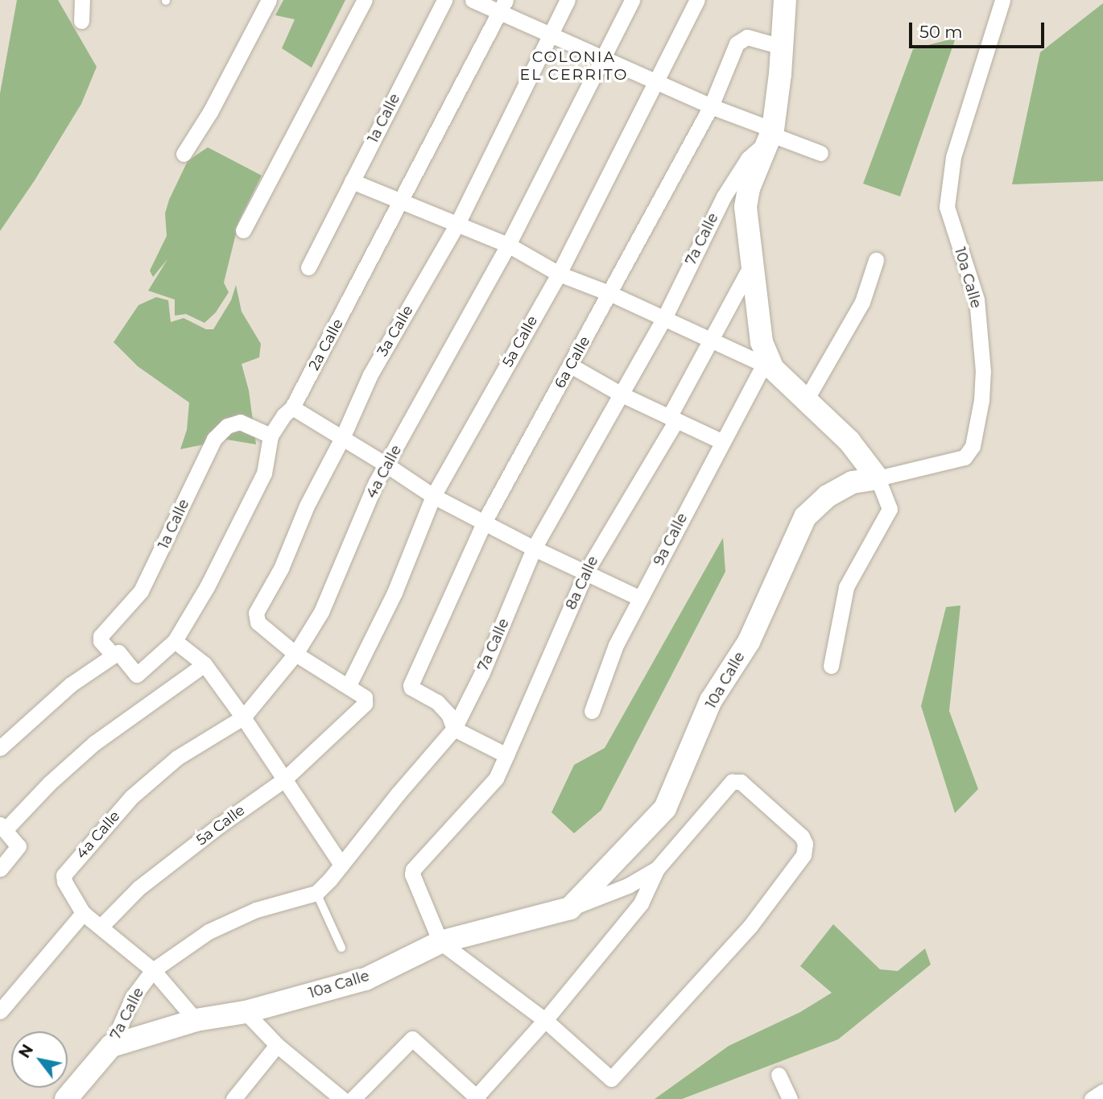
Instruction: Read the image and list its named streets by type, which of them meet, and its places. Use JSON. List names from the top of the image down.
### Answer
{
  "streets": {
    "street": [
      "1a Calle",
      "7a Calle",
      "10a Calle",
      "3a Calle",
      "5a Calle",
      "2a Calle",
      "6a Calle",
      "4a Calle",
      "9a Calle",
      "8a Calle"
    ]
  },
  "crossings": [
    ["1a Calle", "2a Calle"],
    ["7a Calle", "10a Calle"],
    ["7a Calle", "6a Calle"],
    ["10a Calle", "8a Calle"],
    ["3a Calle", "5a Calle"],
    ["3a Calle", "4a Calle"]
  ],
  "districts": ["COLONIA EL CERRITO"],
  "scale_bar": "50 m",
  "north": "top left"
}
